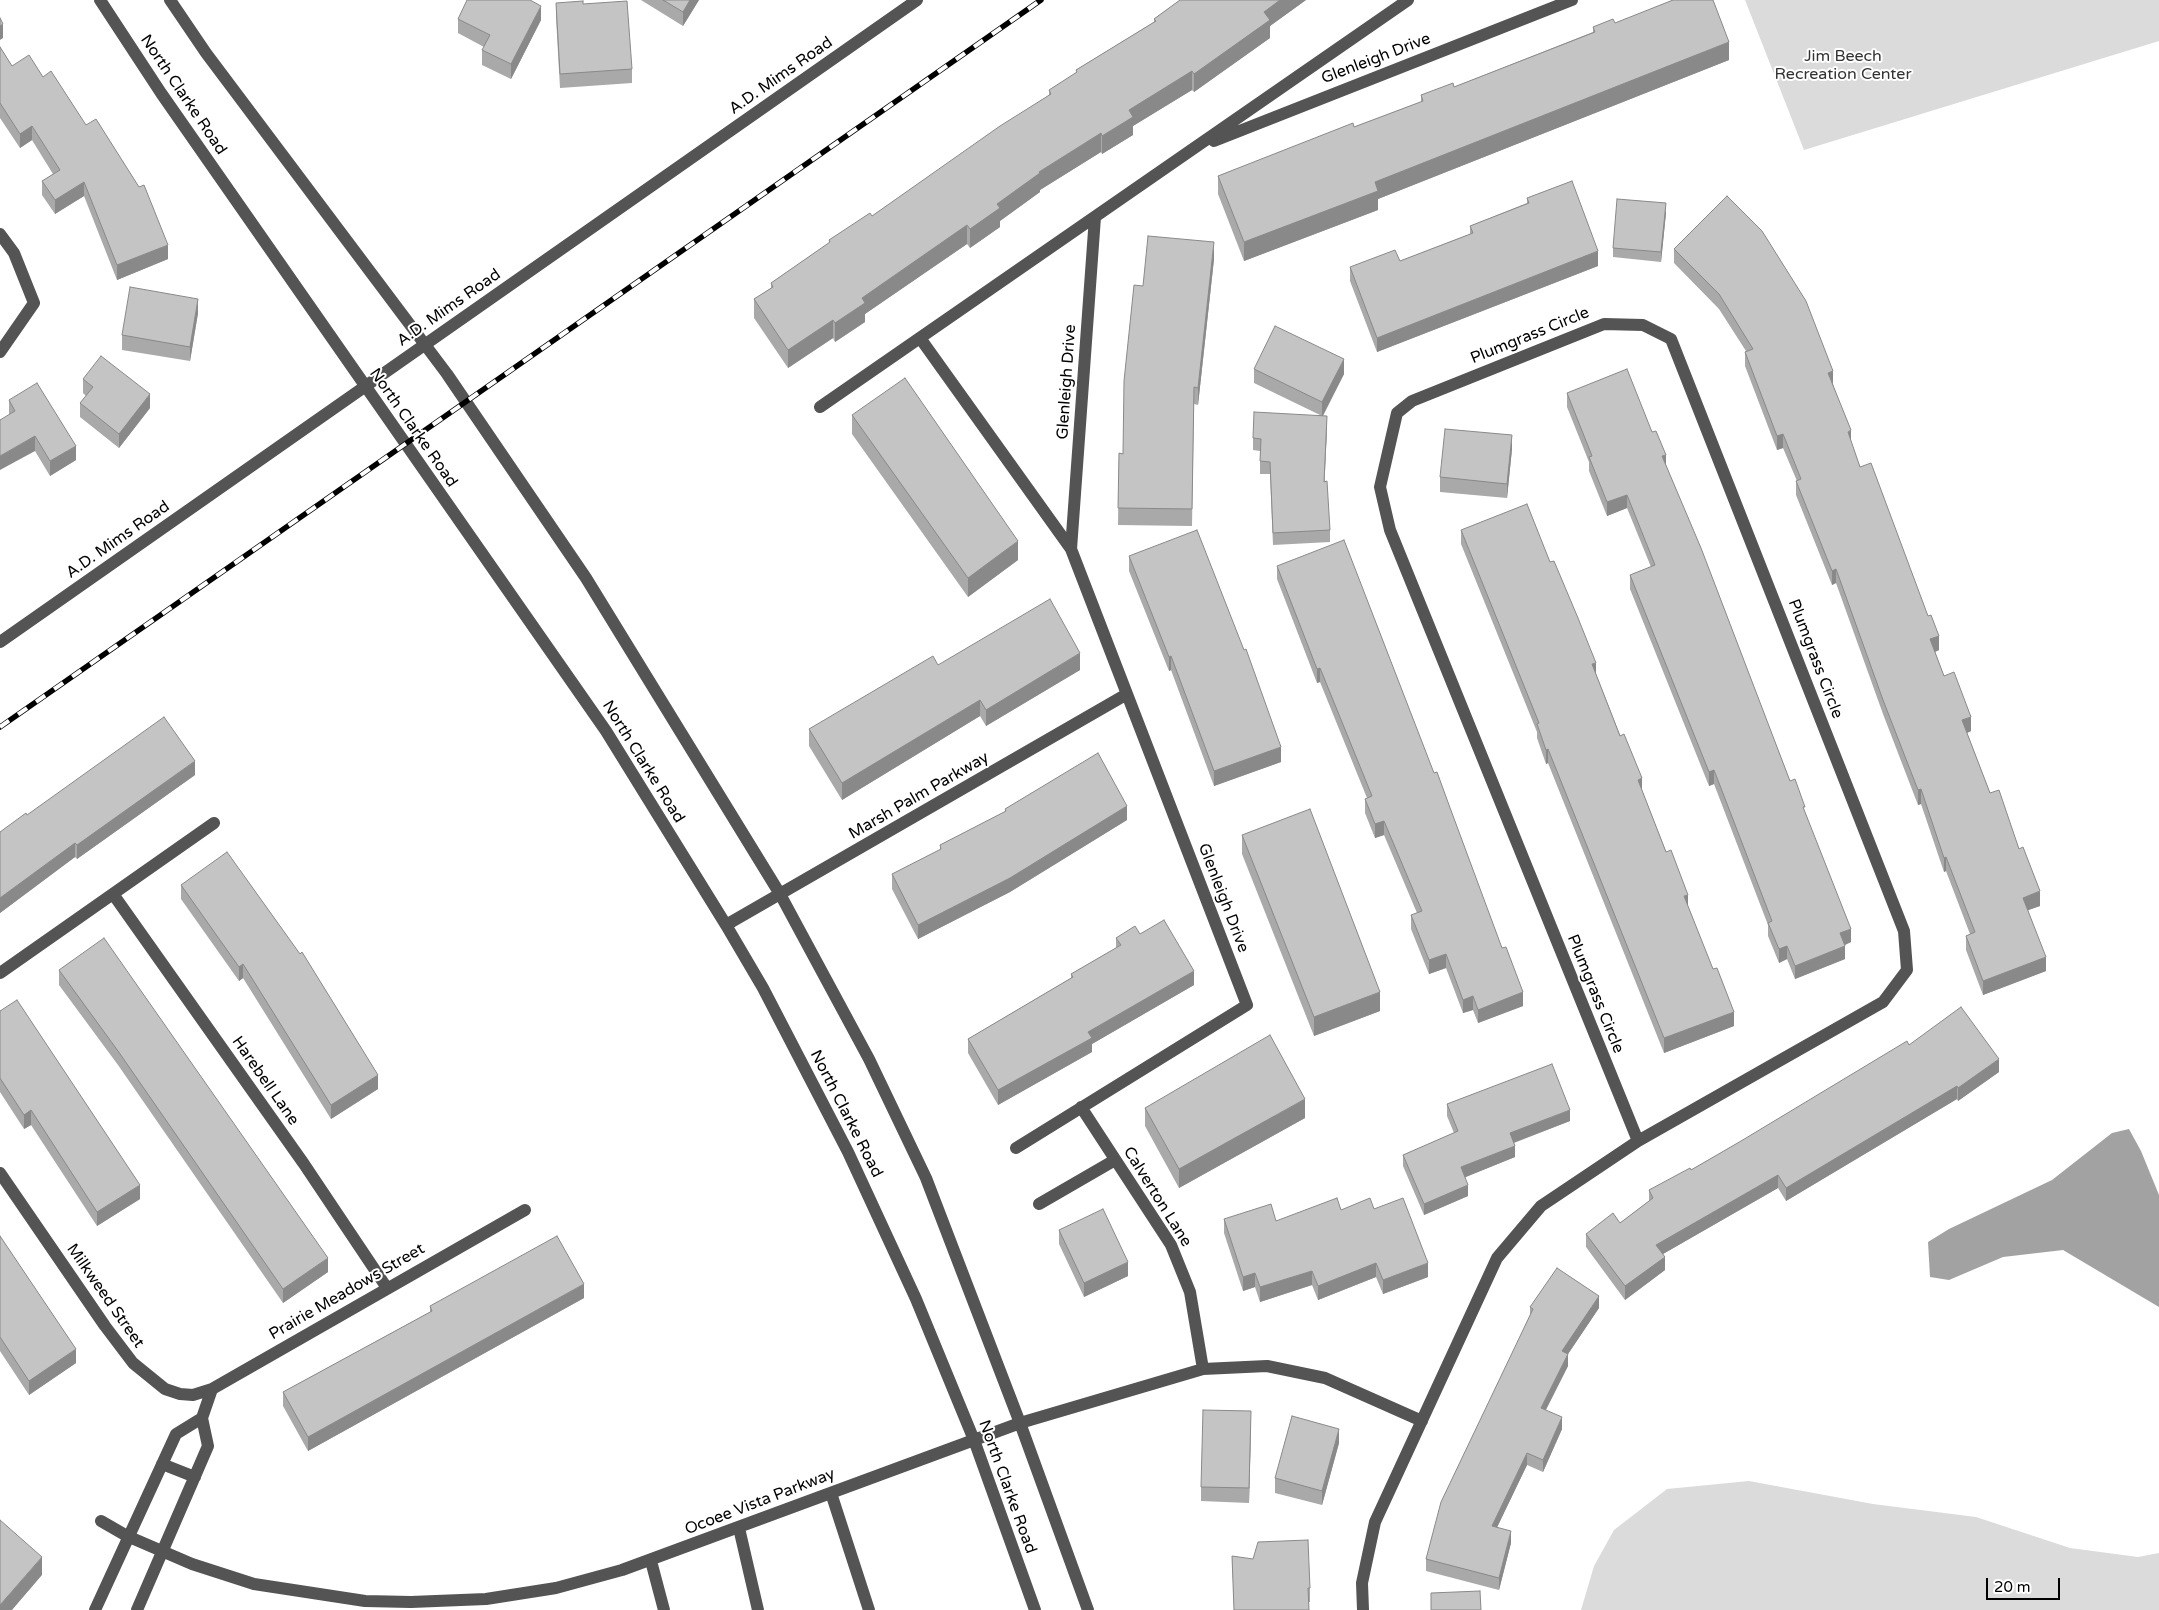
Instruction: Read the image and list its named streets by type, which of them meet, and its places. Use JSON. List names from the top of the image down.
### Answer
{
  "streets": {
    "street": [
      "Glenleigh Drive",
      "A.D. Mims Road",
      "North Clarke Road",
      "Plumgrass Circle",
      "Marsh Palm Parkway",
      "Harebell Lane",
      "Calverton Lane",
      "Prairie Meadows Street",
      "Milkweed Street",
      "Ocoee Vista Parkway"
    ]
  },
  "crossings": [
    ["Glenleigh Drive", "Marsh Palm Parkway"],
    ["Glenleigh Drive", "Calverton Lane"],
    ["A.D. Mims Road", "North Clarke Road"],
    ["North Clarke Road", "Marsh Palm Parkway"],
    ["North Clarke Road", "Ocoee Vista Parkway"],
    ["Plumgrass Circle", "Ocoee Vista Parkway"],
    ["Harebell Lane", "Prairie Meadows Street"],
    ["Calverton Lane", "Ocoee Vista Parkway"],
    ["Prairie Meadows Street", "Milkweed Street"]
  ],
  "parks": ["Jim Beech Recreation Center"],
  "scale_bar": "20 m"
}
